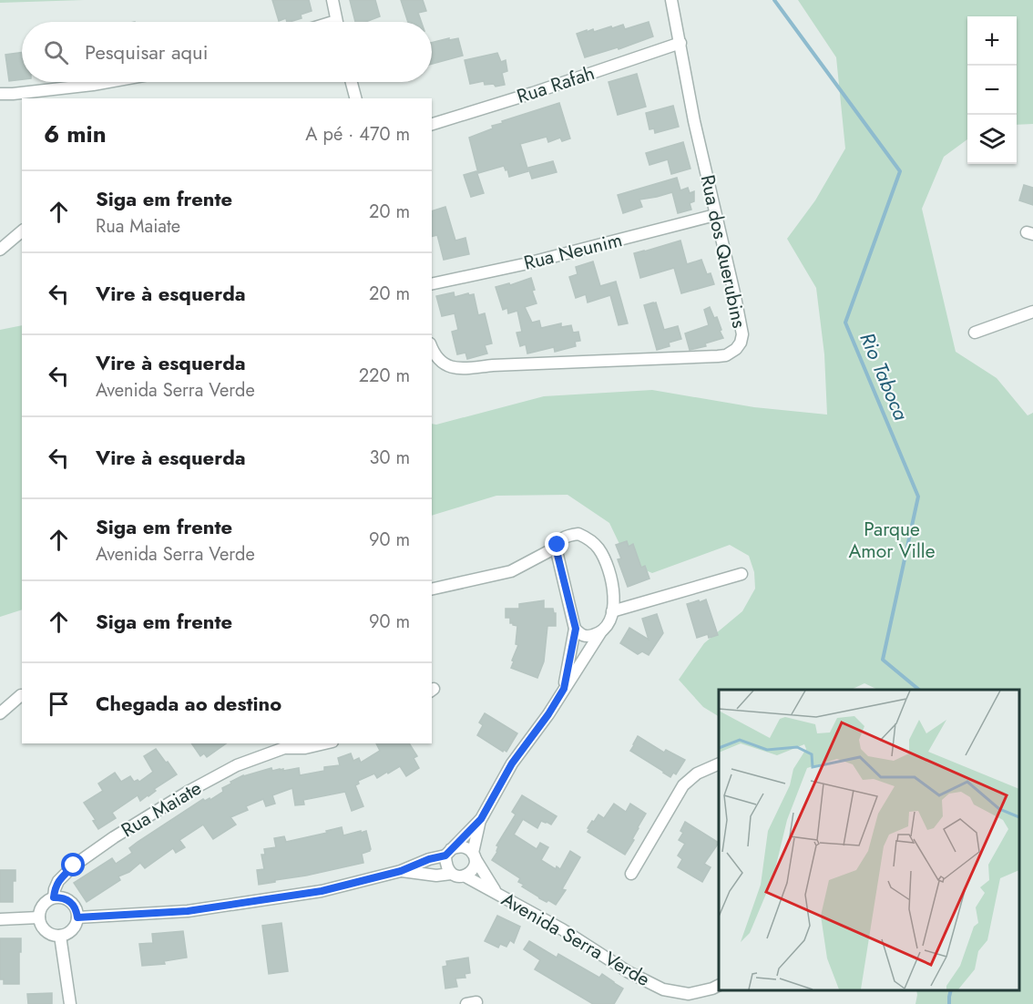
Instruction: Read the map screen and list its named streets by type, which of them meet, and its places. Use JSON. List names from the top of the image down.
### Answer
{
  "streets": {
    "street": [
      "Rua Rafah",
      "Rua Neunim",
      "Rua dos Querubins",
      "Rua Maiate",
      "Avenida Serra Verde"
    ]
  },
  "crossings": [
    ["Rua Rafah", "Rua dos Querubins"],
    ["Rua Neunim", "Rua dos Querubins"]
  ],
  "water": ["Rio Taboca"],
  "parks": ["Parque Amor Ville"],
  "page": {
    "map_buttons": ["+", "−"],
    "search": "Pesquisar aqui",
    "heading": ["6 min", "A pé · 470 m"],
    "list": [
      ["Siga em frente", "Rua Maiate", "20 m"],
      ["Vire à esquerda", "20 m"],
      ["Vire à esquerda", "Avenida Serra Verde", "220 m"],
      ["Vire à esquerda", "30 m"],
      ["Siga em frente", "Avenida Serra Verde", "90 m"],
      ["Siga em frente", "90 m"],
      "Chegada ao destino"
    ]
  }
}
